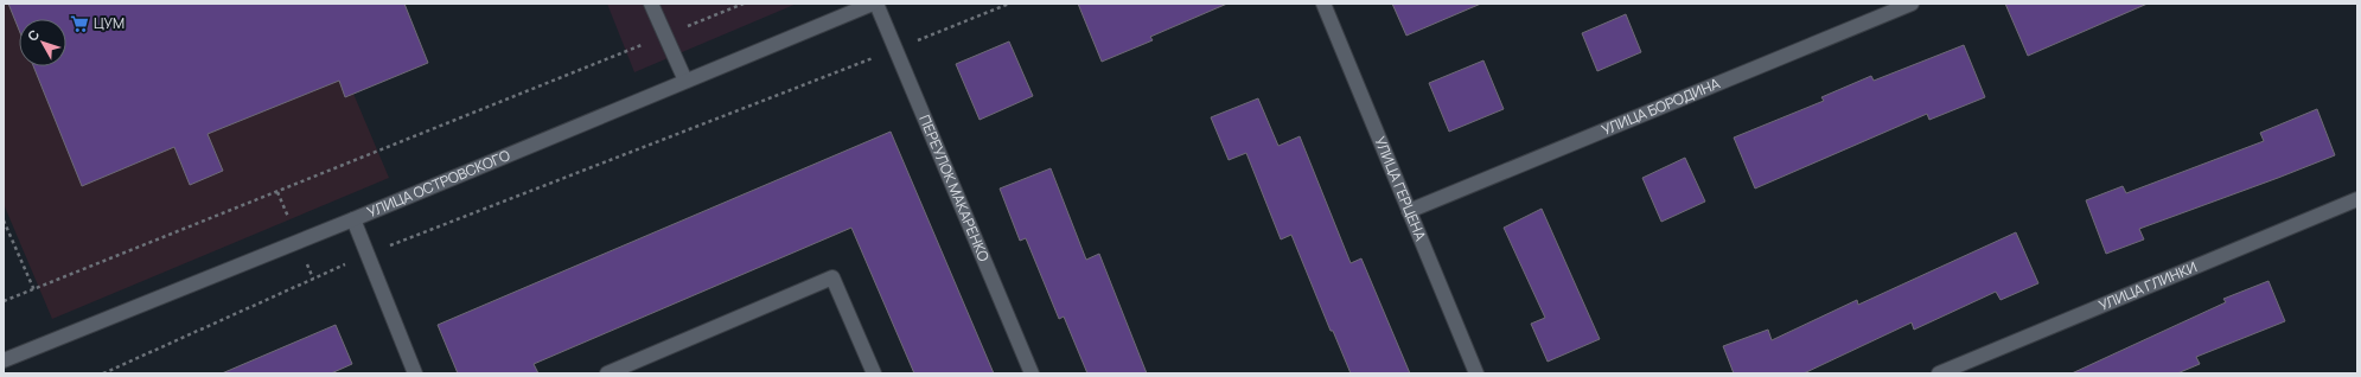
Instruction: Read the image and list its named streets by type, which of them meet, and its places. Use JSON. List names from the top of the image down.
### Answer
{
  "streets": {
    "street": [
      "УЛИЦА БОРОДИНА",
      "УЛИЦА ОСТРОВСКОГО",
      "ПЕРЕУЛОК МАКАРЕНКО",
      "УЛИЦА ГЕРЦЕНА",
      "УЛИЦА ГЛИНКИ"
    ]
  },
  "crossings": [
    ["УЛИЦА БОРОДИНА", "УЛИЦА ГЕРЦЕНА"],
    ["УЛИЦА ОСТРОВСКОГО", "ПЕРЕУЛОК МАКАРЕНКО"]
  ],
  "places": {
    "supermarket": ["ЦУМ"]
  },
  "north": "top left"
}
